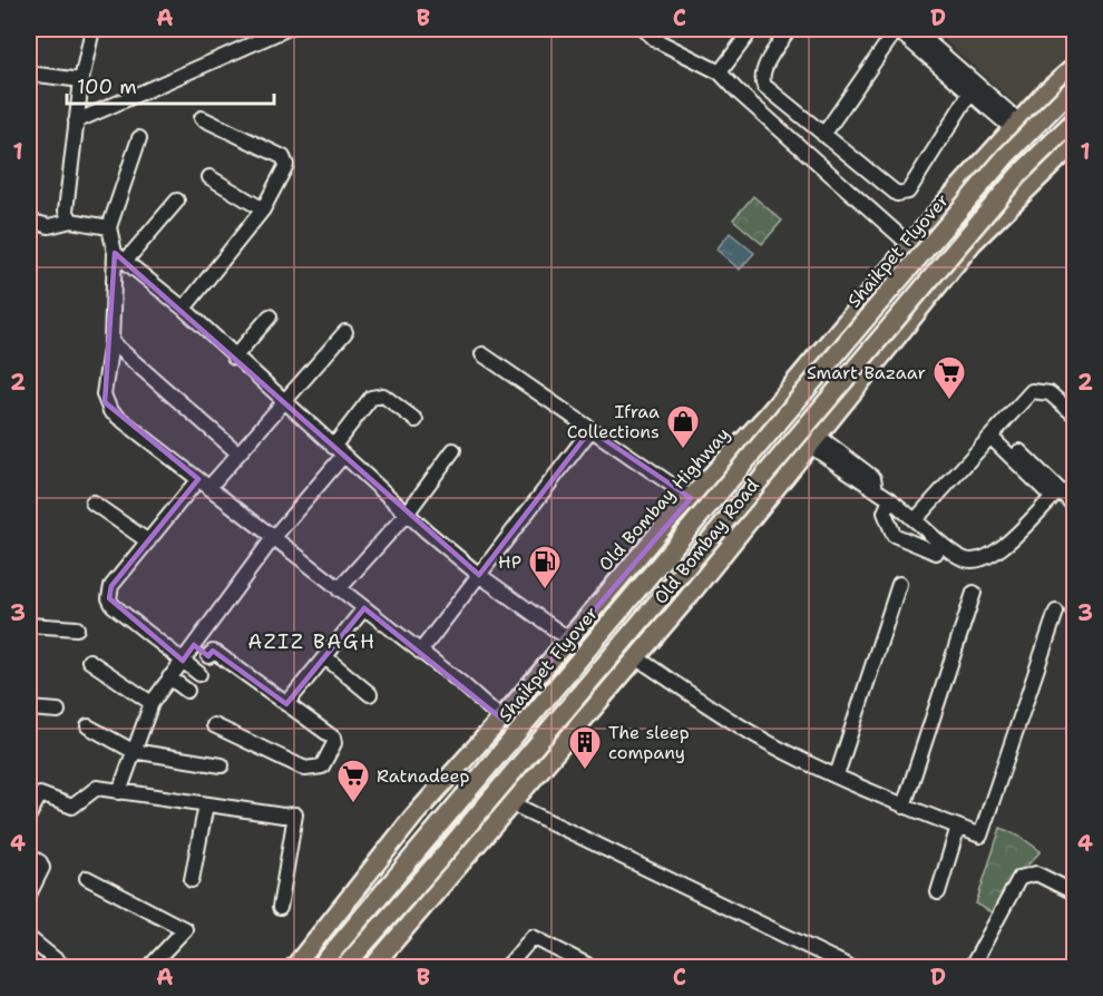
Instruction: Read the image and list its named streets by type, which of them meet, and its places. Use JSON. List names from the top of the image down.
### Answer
{
  "streets": {
    "main road": ["Shaikpet Flyover", "Old Bombay Highway", "Old Bombay Road"]
  },
  "districts": ["AZIZ BAGH"],
  "places": {
    "supermarket": ["Smart Bazaar", "Ratnadeep"],
    "shop": ["Ifraa Collections"],
    "fuel station": ["HP"],
    "building": ["The sleep company"]
  },
  "scale_bar": "100 m",
  "grid": {
    "columns": [
      "A",
      "B",
      "C",
      "D"
    ],
    "rows": [
      "1",
      "2",
      "3",
      "4"
    ]
  }
}
